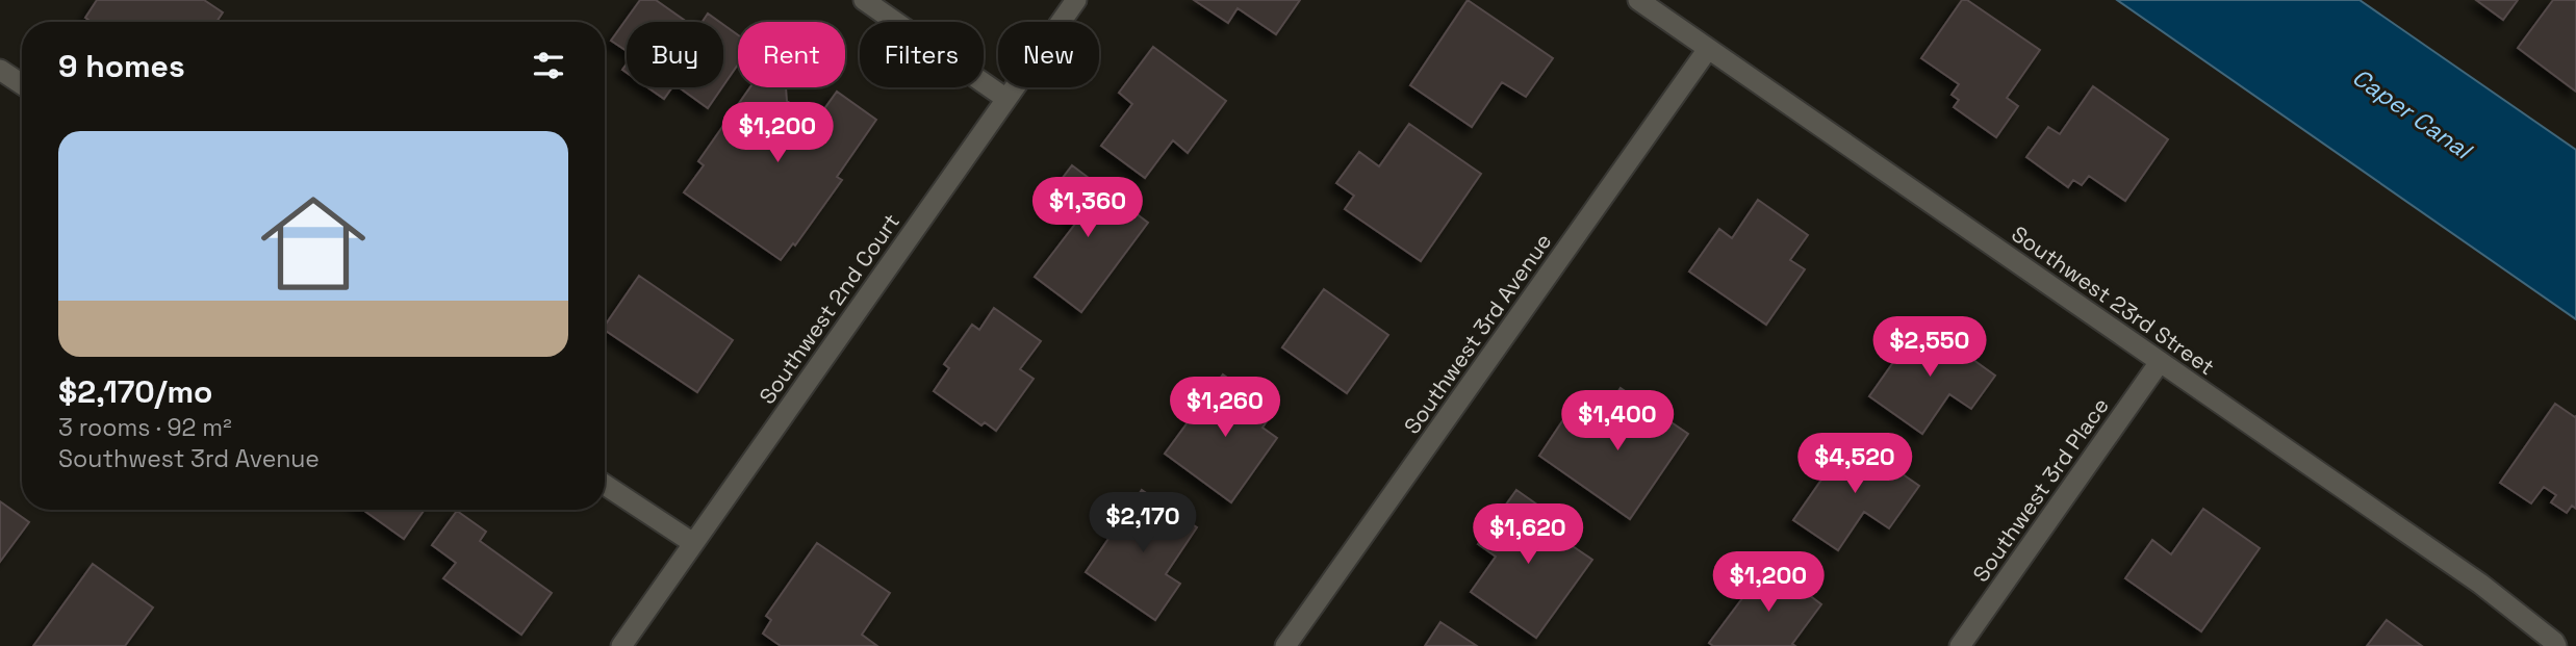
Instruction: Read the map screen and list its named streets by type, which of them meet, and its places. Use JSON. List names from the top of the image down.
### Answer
{
  "streets": {
    "street": [
      "Southwest 23rd Street",
      "Southwest 2nd Court",
      "Southwest 3rd Avenue",
      "Southwest 3rd Place"
    ]
  },
  "crossings": [
    ["Southwest 23rd Street", "Southwest 3rd Avenue"],
    ["Southwest 23rd Street", "Southwest 3rd Place"]
  ],
  "water": ["Caper Canal"],
  "page": {
    "chip": [
      "Buy",
      "Rent",
      "Filters",
      "New"
    ],
    "heading": "9 homes",
    "price": [
      "$1,200",
      "$1,360",
      "$2,550",
      "$1,260",
      "$1,400",
      "$4,520",
      "$2,170",
      "$1,620",
      "$1,200"
    ],
    "list": [
      {
        "name": "$2,170/mo",
        "note": "3 rooms · 92 m² · Southwest 3rd Avenue"
      }
    ]
  }
}
